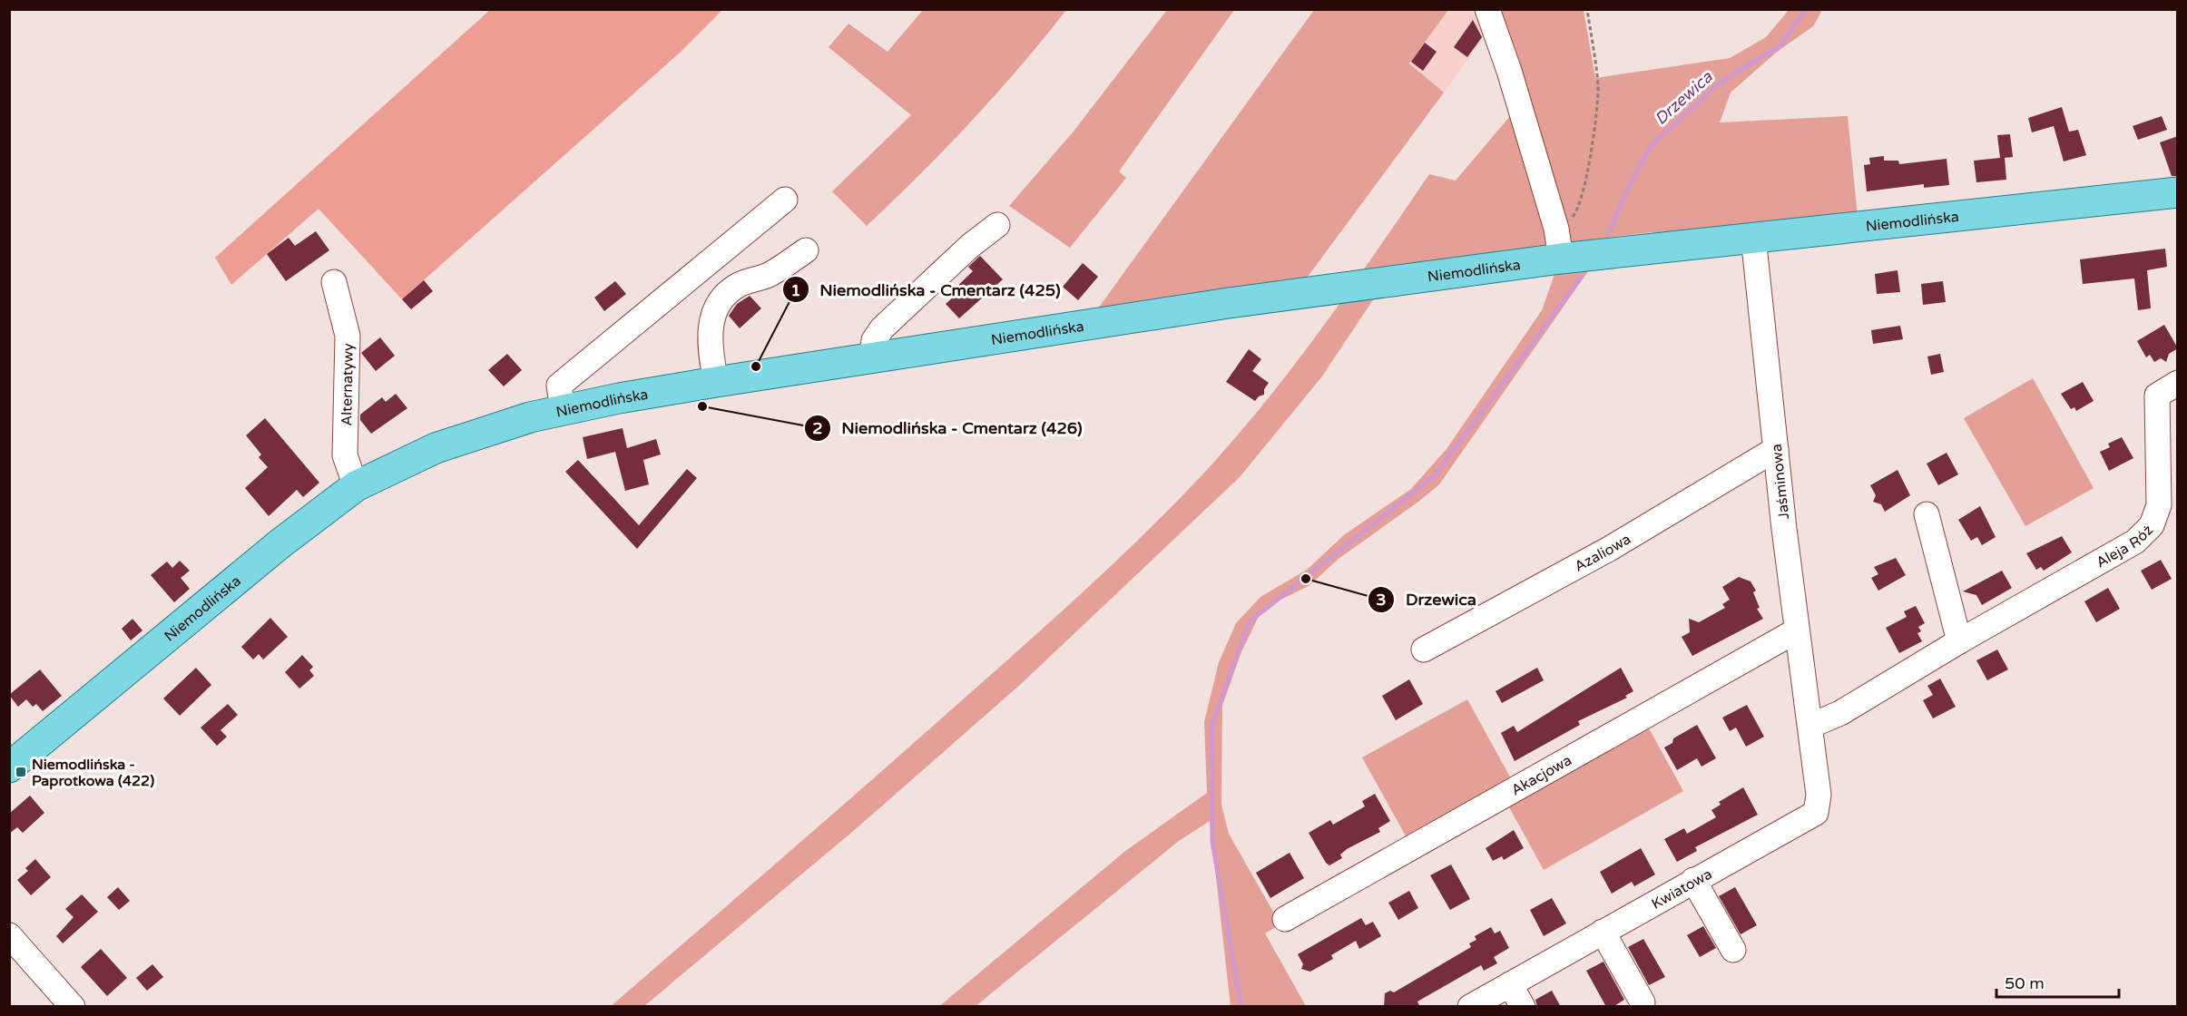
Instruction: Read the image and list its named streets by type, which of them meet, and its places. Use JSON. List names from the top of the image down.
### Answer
{
  "streets": {
    "main road": ["Niemodlińska"],
    "street": [
      "Alternatywy",
      "Jaśminowa",
      "Aleja Róż",
      "Azaliowa",
      "Akacjowa",
      "Kwiatowa"
    ]
  },
  "crossings": [
    ["Niemodlińska", "Alternatywy"],
    ["Niemodlińska", "Jaśminowa"],
    ["Jaśminowa", "Aleja Róż"],
    ["Jaśminowa", "Azaliowa"],
    ["Jaśminowa", "Akacjowa"],
    ["Jaśminowa", "Kwiatowa"],
    ["Aleja Róż", "Kwiatowa"]
  ],
  "water": ["Drzewica"],
  "places": {
    "other": ["Niemodlińska - Cmentarz (425)", "Niemodlińska - Cmentarz (426)", "Drzewica"],
    "transit": ["Niemodlińska - Paprotkowa (422)"]
  },
  "scale_bar": "50 m"
}
